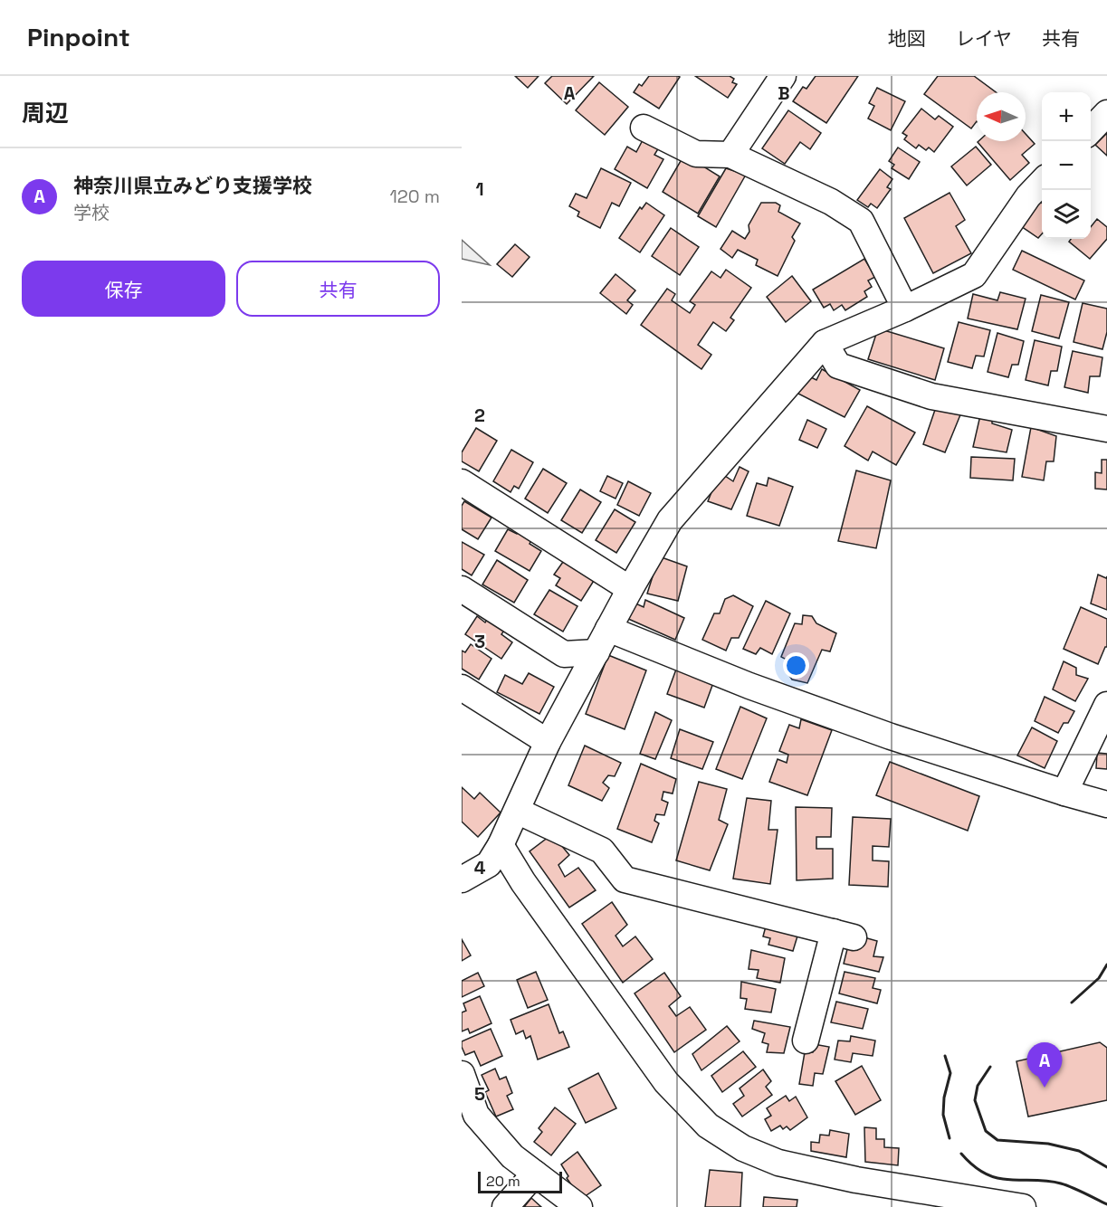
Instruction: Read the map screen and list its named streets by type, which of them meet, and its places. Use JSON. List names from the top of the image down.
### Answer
{
  "scale_bar": "20 m",
  "north": "left",
  "page": {
    "header": "Pinpoint",
    "nav": ["地図", "レイヤ", "共有"],
    "heading": "周辺",
    "map_buttons": ["+", "−"],
    "list": [
      {
        "mark": "A",
        "name": "神奈川県立みどり支援学校",
        "note": "学校",
        "value": "120 m"
      }
    ],
    "buttons": ["保存", "共有"],
    "pins": "A",
    "scale": "20 m"
  },
  "grid": {
    "columns": ["A", "B"],
    "rows": [
      "1",
      "2",
      "3",
      "4",
      "5"
    ]
  }
}
